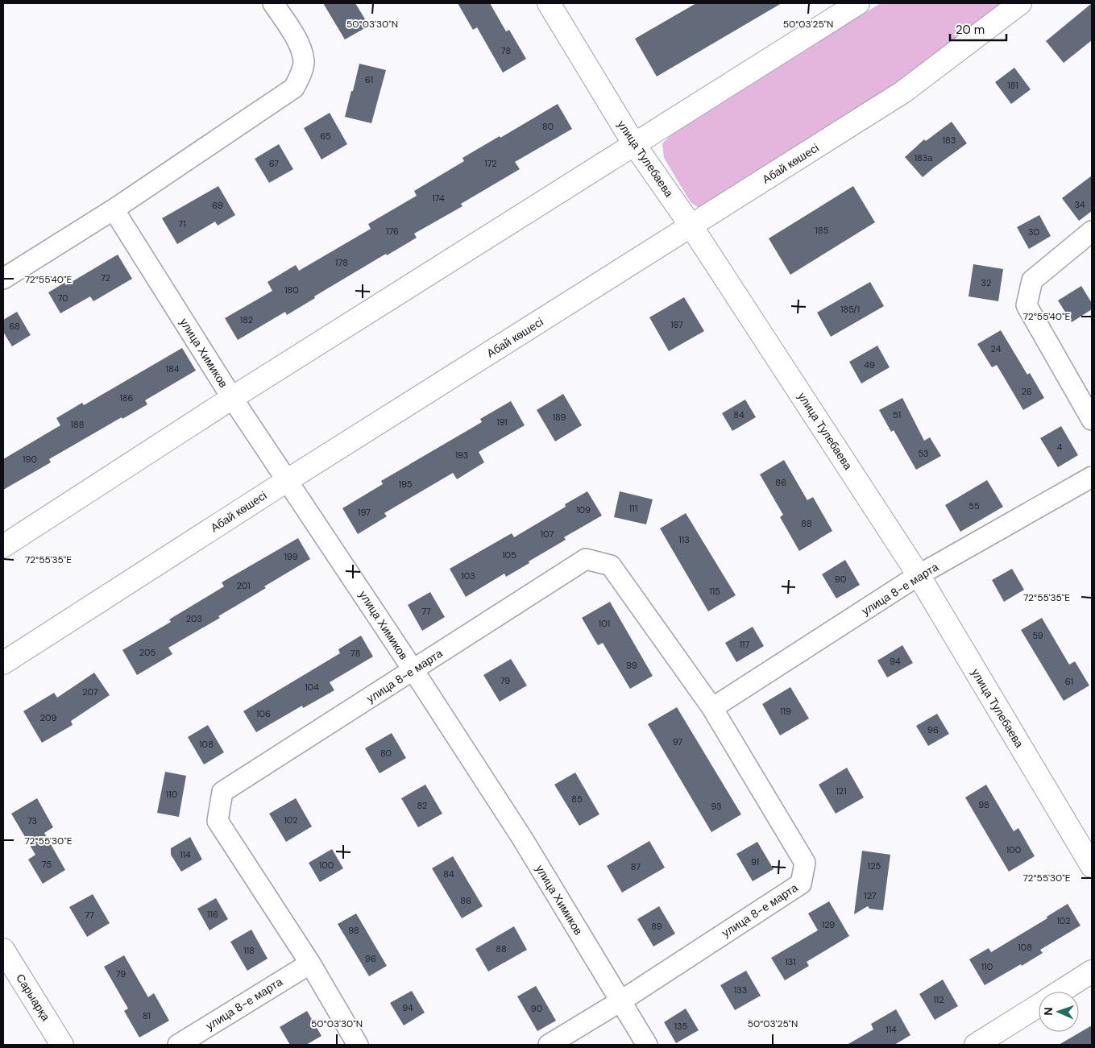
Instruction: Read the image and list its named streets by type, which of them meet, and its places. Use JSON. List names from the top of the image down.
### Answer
{
  "streets": {
    "street": [
      "улица Тулебаева",
      "Абай көшесі",
      "улица Химиков",
      "улица 8-е марта",
      "Сарыарқа"
    ]
  },
  "crossings": [
    ["улица Тулебаева", "Абай көшесі"],
    ["улица Тулебаева", "улица 8-е марта"],
    ["Абай көшесі", "улица Химиков"],
    ["улица Химиков", "улица 8-е марта"]
  ],
  "house_numbers": [
    "78",
    "61",
    "181",
    "80",
    "65",
    "183",
    "183а",
    "67",
    "172",
    "174",
    "34",
    "69",
    "71",
    "185",
    "176",
    "30",
    "178",
    "72",
    "32",
    "180",
    "70",
    "185/1",
    "182",
    "187",
    "68",
    "24",
    "49",
    "184",
    "26",
    "186",
    "84",
    "51",
    "189",
    "191",
    "188",
    "4",
    "53",
    "193",
    "190",
    "86",
    "195",
    "55",
    "111",
    "109",
    "197",
    "88",
    "107",
    "113",
    "105",
    "199",
    "103",
    "90",
    "201",
    "115",
    "77",
    "203",
    "101",
    "59",
    "117",
    "205",
    "78",
    "94",
    "99",
    "79",
    "61",
    "104",
    "207",
    "119",
    "106",
    "209",
    "96",
    "97",
    "108",
    "80",
    "121",
    "110",
    "85",
    "98",
    "82",
    "93",
    "102",
    "73",
    "100",
    "114",
    "91",
    "75",
    "100",
    "125",
    "87",
    "84",
    "127",
    "86",
    "116",
    "77",
    "102",
    "129",
    "89",
    "98",
    "108",
    "88",
    "118",
    "96",
    "131",
    "110",
    "79",
    "133",
    "112",
    "94",
    "90",
    "81",
    "135",
    "114"
  ],
  "scale_bar": "20 m",
  "north": "left",
  "coordinates": [
    "50°03'30\"N",
    "50°03'25\"N",
    "72°55'40\"E",
    "72°55'35\"E",
    "72°55'30\"E"
  ]
}
